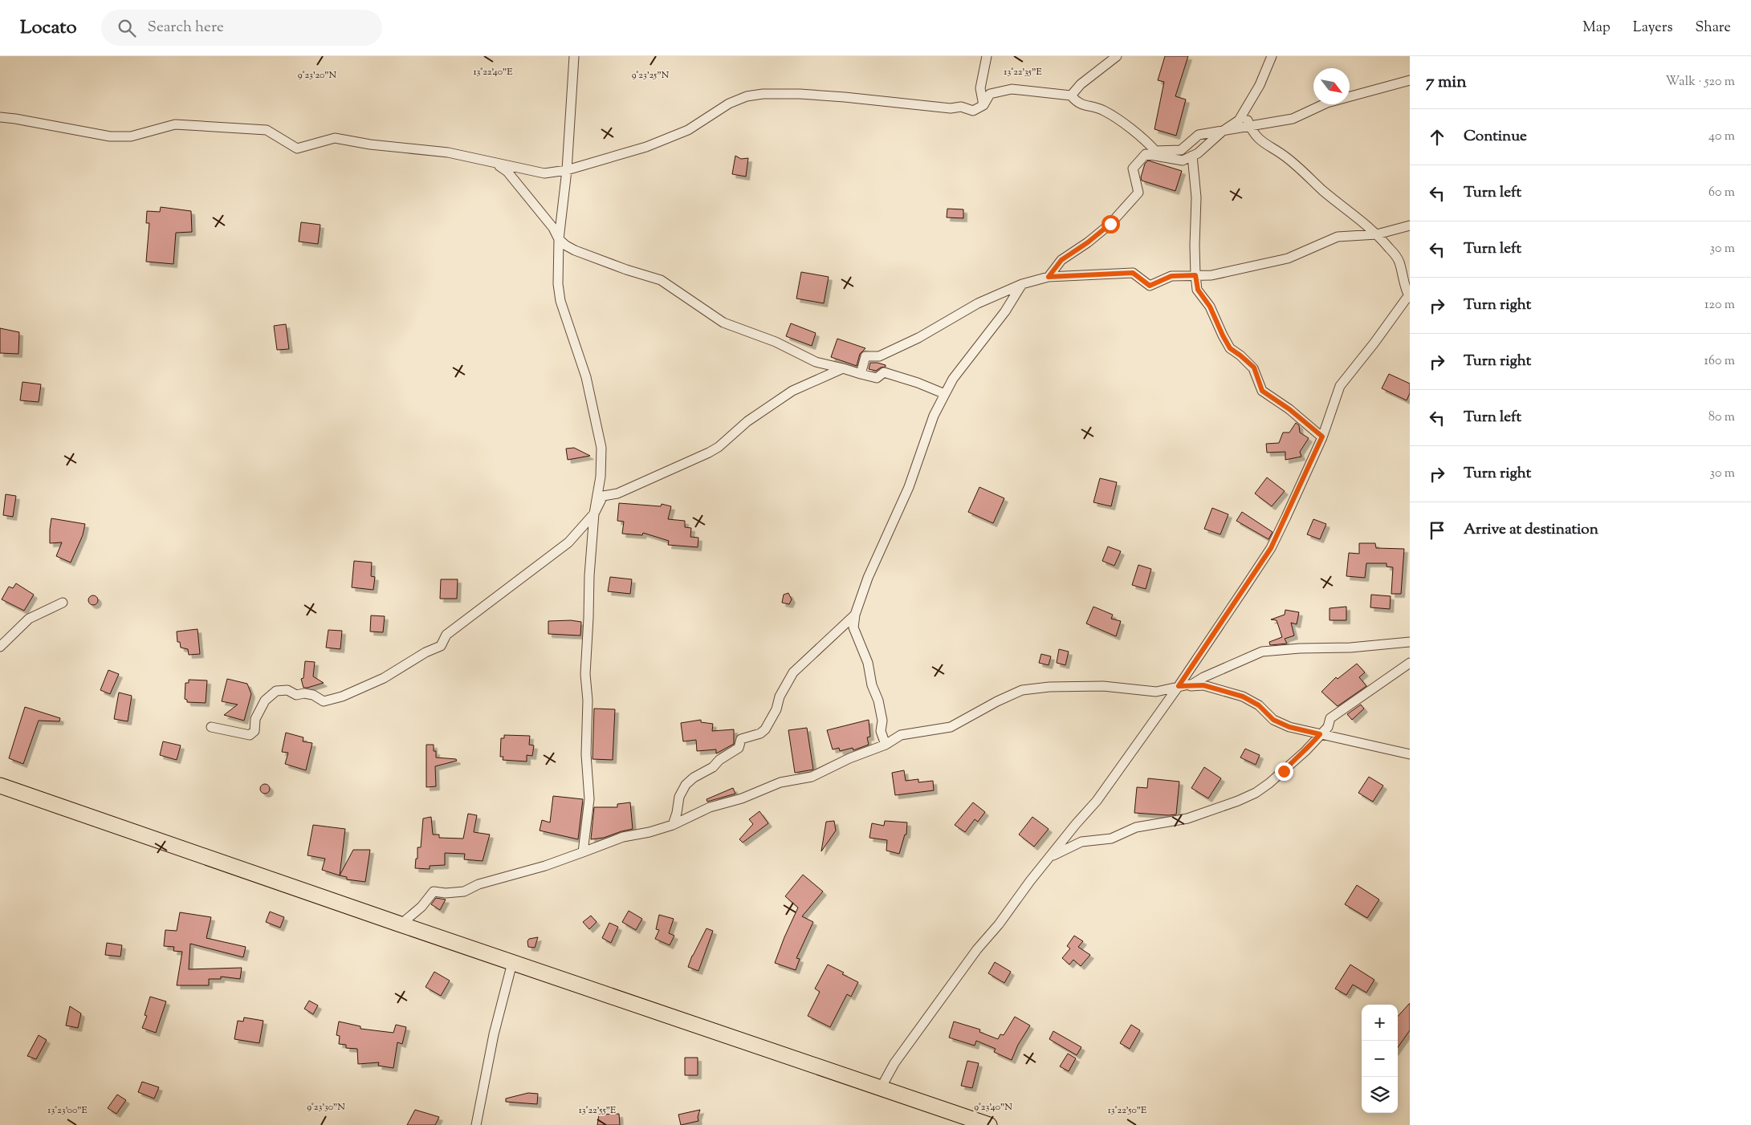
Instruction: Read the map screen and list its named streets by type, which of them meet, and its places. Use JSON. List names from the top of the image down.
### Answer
{
  "north": "bottom right",
  "page": {
    "header": "Locato",
    "search": "Search here",
    "nav": ["Map", "Layers", "Share"],
    "heading": ["7 min", "Walk · 520 m"],
    "list": [
      ["Continue", "40 m"],
      ["Turn left", "60 m"],
      ["Turn left", "30 m"],
      ["Turn right", "120 m"],
      ["Turn right", "160 m"],
      ["Turn left", "80 m"],
      ["Turn right", "30 m"],
      "Arrive at destination"
    ],
    "map_buttons": ["+", "−"]
  },
  "coordinates": [
    "13°22'40\"E",
    "13°22'35\"E",
    "9°23'20\"N",
    "9°23'25\"N",
    "9°23'30\"N",
    "9°23'40\"N",
    "13°23'00\"E",
    "13°22'55\"E",
    "13°22'50\"E"
  ]
}
